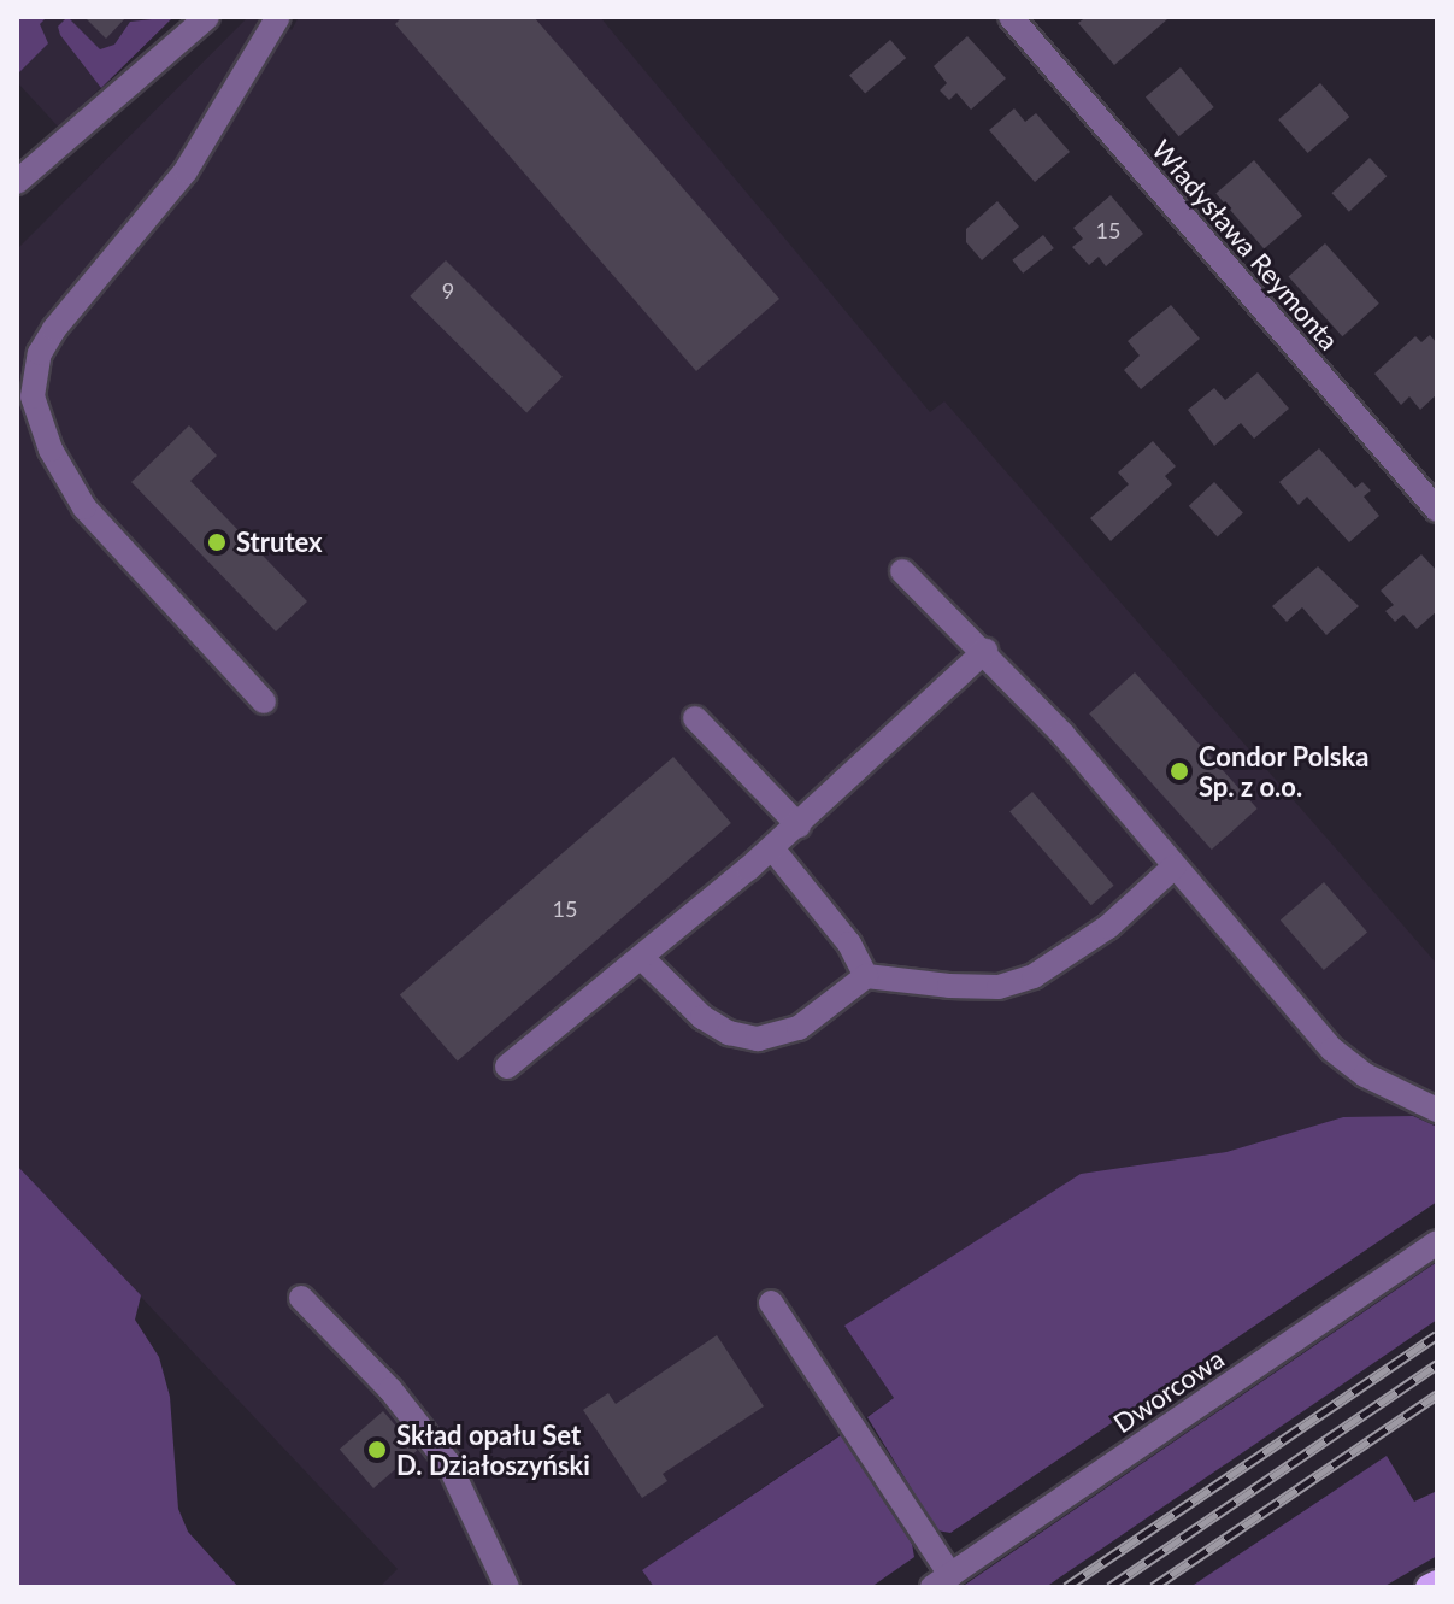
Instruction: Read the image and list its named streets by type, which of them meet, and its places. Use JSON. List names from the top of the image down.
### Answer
{
  "streets": {
    "street": ["Władysława Reymonta", "Dworcowa"]
  },
  "places": ["Strutex", "Condor Polska Sp. z o.o.", "Skład opału Set D. Działoszyński"],
  "house_numbers": ["15", "9", "15"]
}
